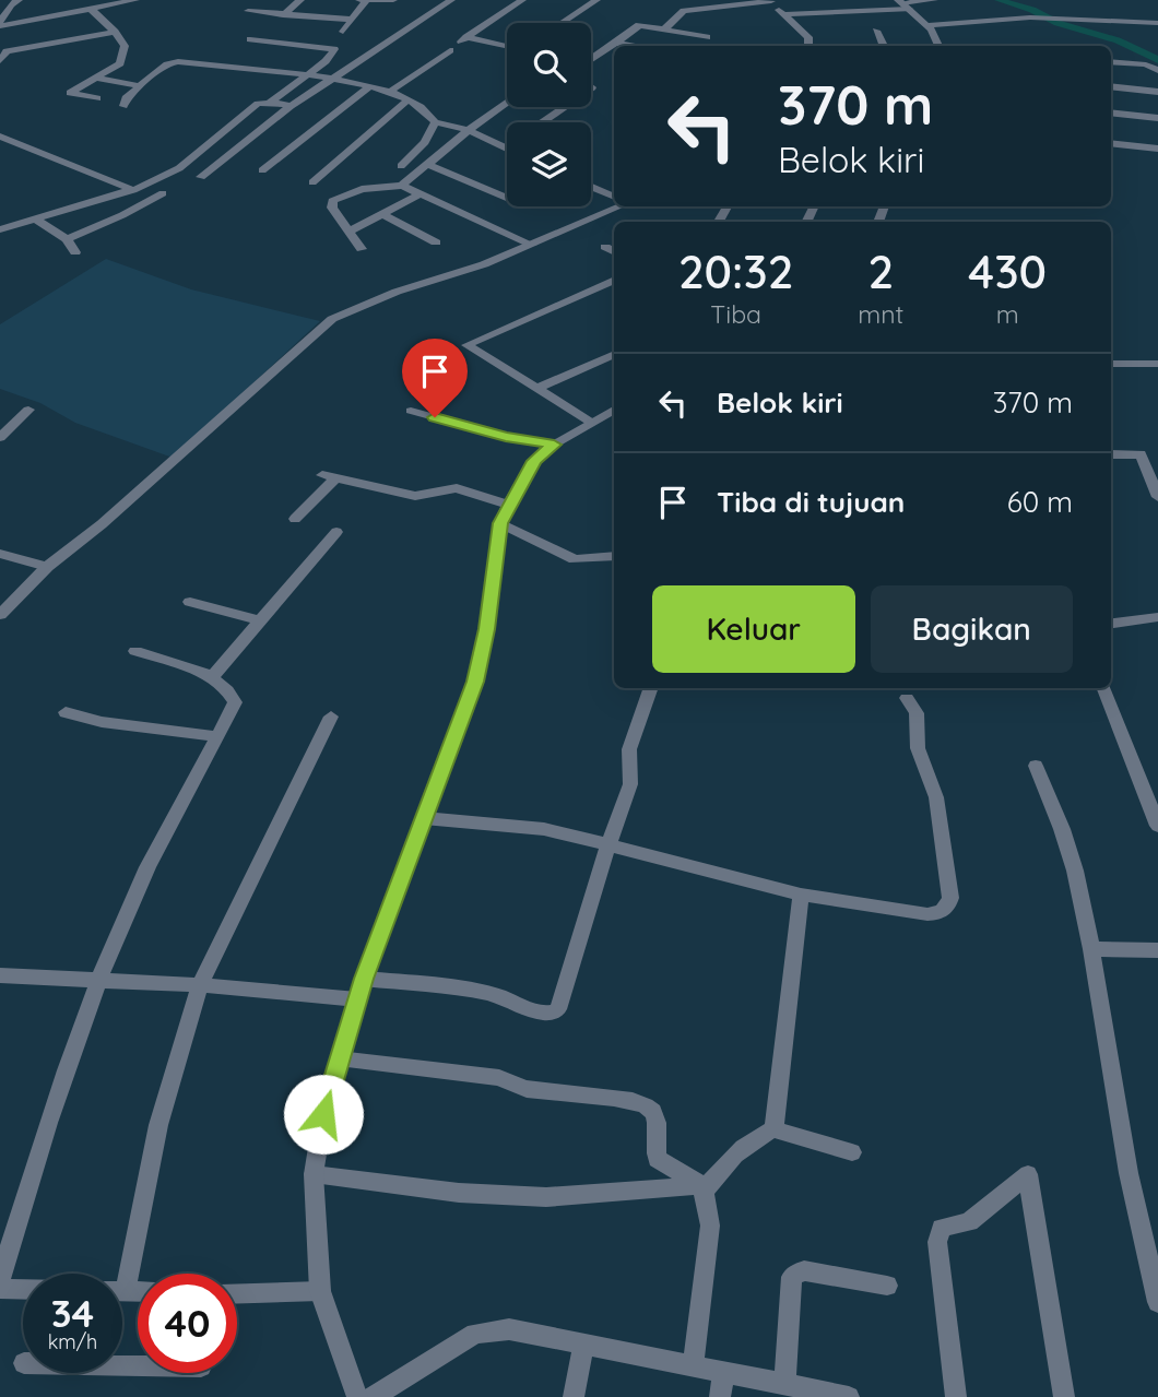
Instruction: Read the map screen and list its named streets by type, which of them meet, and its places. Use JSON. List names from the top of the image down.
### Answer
{
  "page": {
    "turn": ["370 m", "Belok kiri"],
    "eta": [
      "20:32",
      "Tiba",
      "2",
      "mnt",
      "430",
      "m"
    ],
    "list": [
      {
        "name": "Belok kiri",
        "value": "370 m"
      },
      {
        "name": "Tiba di tujuan",
        "value": "60 m"
      }
    ],
    "buttons": ["Keluar", "Bagikan"],
    "speed": "34 km/h",
    "limit": "40"
  }
}
